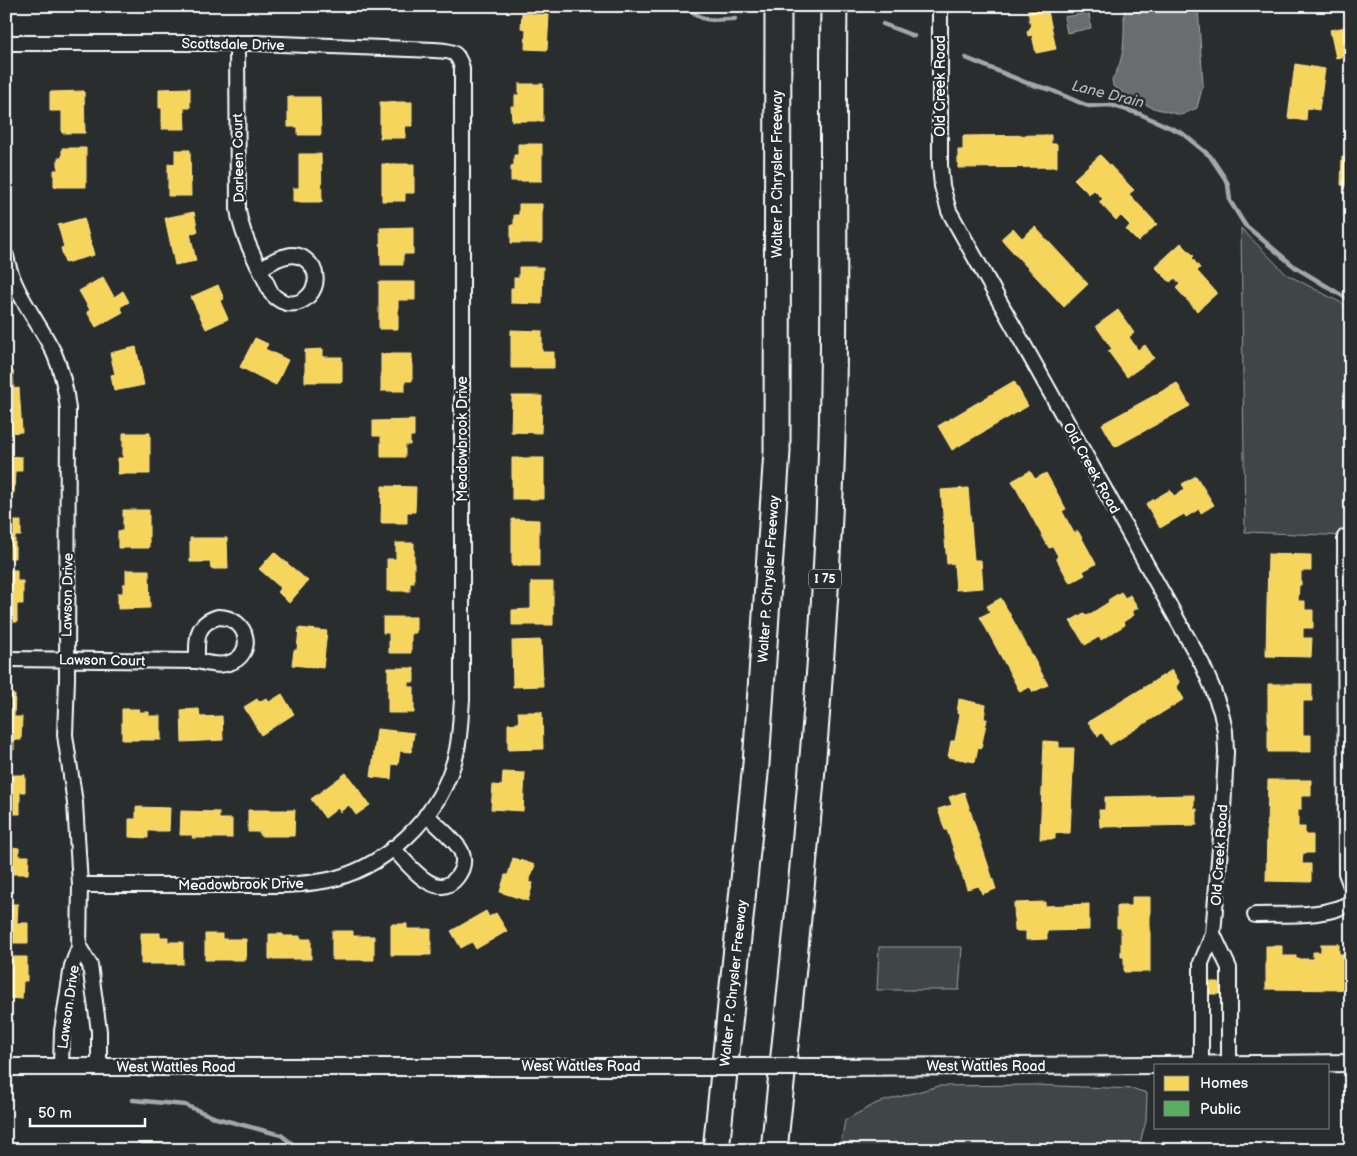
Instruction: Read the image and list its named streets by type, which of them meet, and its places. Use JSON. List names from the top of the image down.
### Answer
{
  "streets": {
    "highway": ["Walter P. Chrysler Freeway", "I 75"],
    "street": [
      "Scottsdale Drive",
      "Old Creek Road",
      "Darleen Court",
      "Meadowbrook Drive",
      "Lawson Drive",
      "Lawson Court",
      "West Wattles Road"
    ]
  },
  "crossings": [
    ["Scottsdale Drive", "Darleen Court"],
    ["Scottsdale Drive", "Meadowbrook Drive"],
    ["Old Creek Road", "West Wattles Road"],
    ["Meadowbrook Drive", "Lawson Drive"],
    ["Lawson Drive", "Lawson Court"],
    ["Lawson Drive", "West Wattles Road"]
  ],
  "water": ["Lane Drain"],
  "legend": ["Homes", "Public"],
  "scale_bar": "50 m"
}
